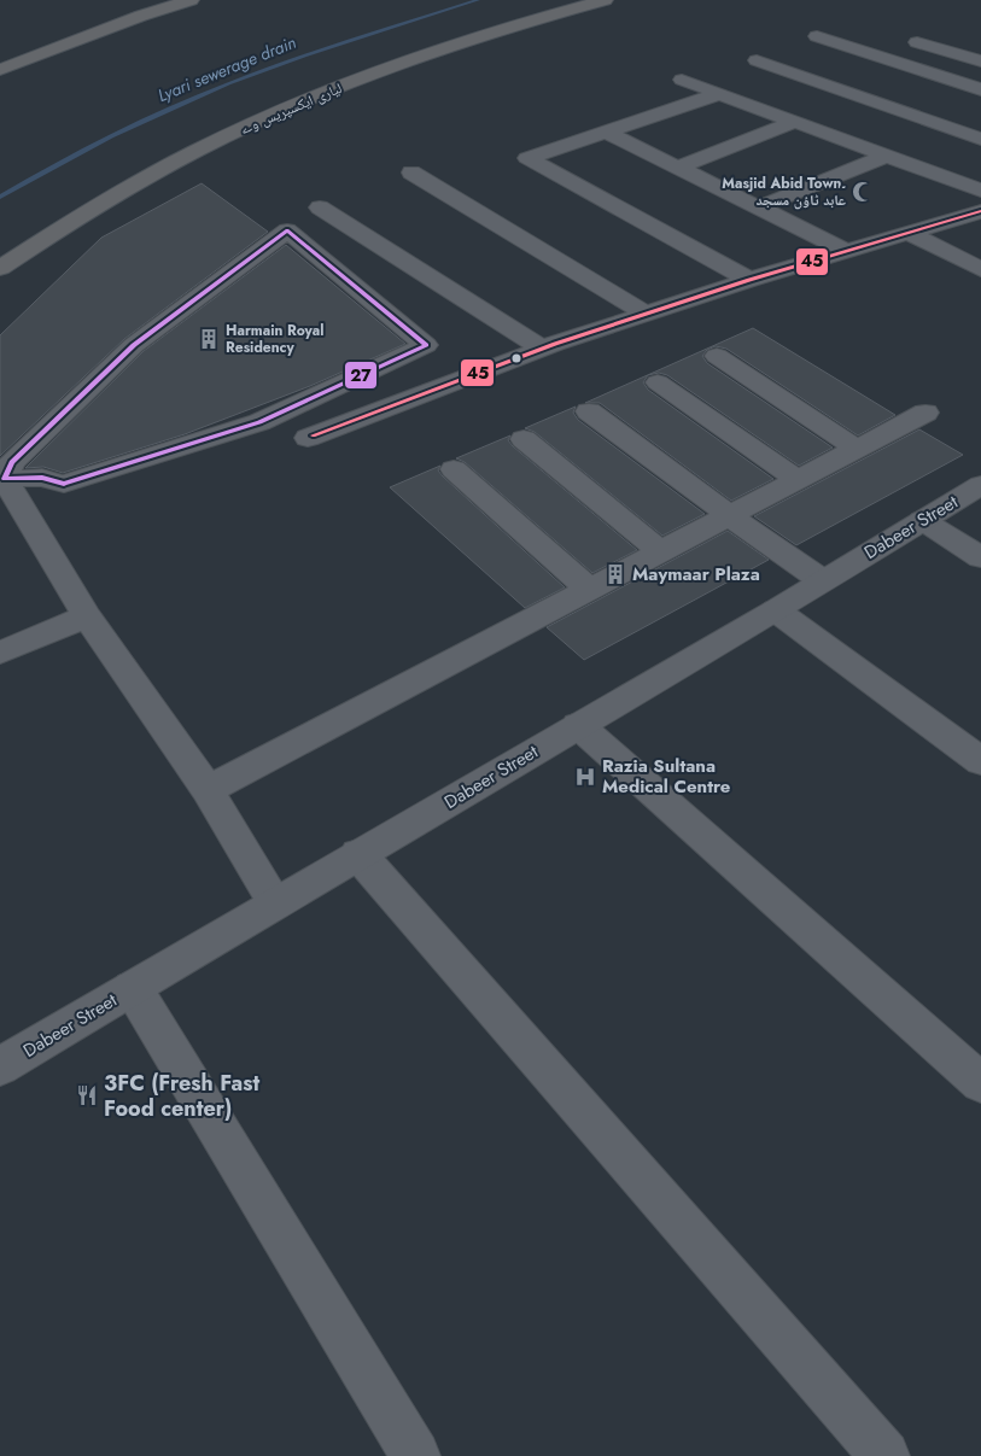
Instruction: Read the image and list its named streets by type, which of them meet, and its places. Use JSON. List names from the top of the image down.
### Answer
{
  "streets": {
    "highway": ["لیاری ایکسپریس وے"],
    "street": ["Dabeer Street"]
  },
  "water": ["Lyari sewerage drain"],
  "places": {
    "mosque": ["Masjid Abid Town۔ عابد ٹاؤن مسجد"],
    "building": ["Harmain Royal Residency", "Maymaar Plaza"],
    "hospital": ["Razia Sultana Medical Centre"],
    "restaurant": ["3FC (Fresh Fast Food center)"]
  },
  "lines": ["transit line 45", "transit line 27"]
}
